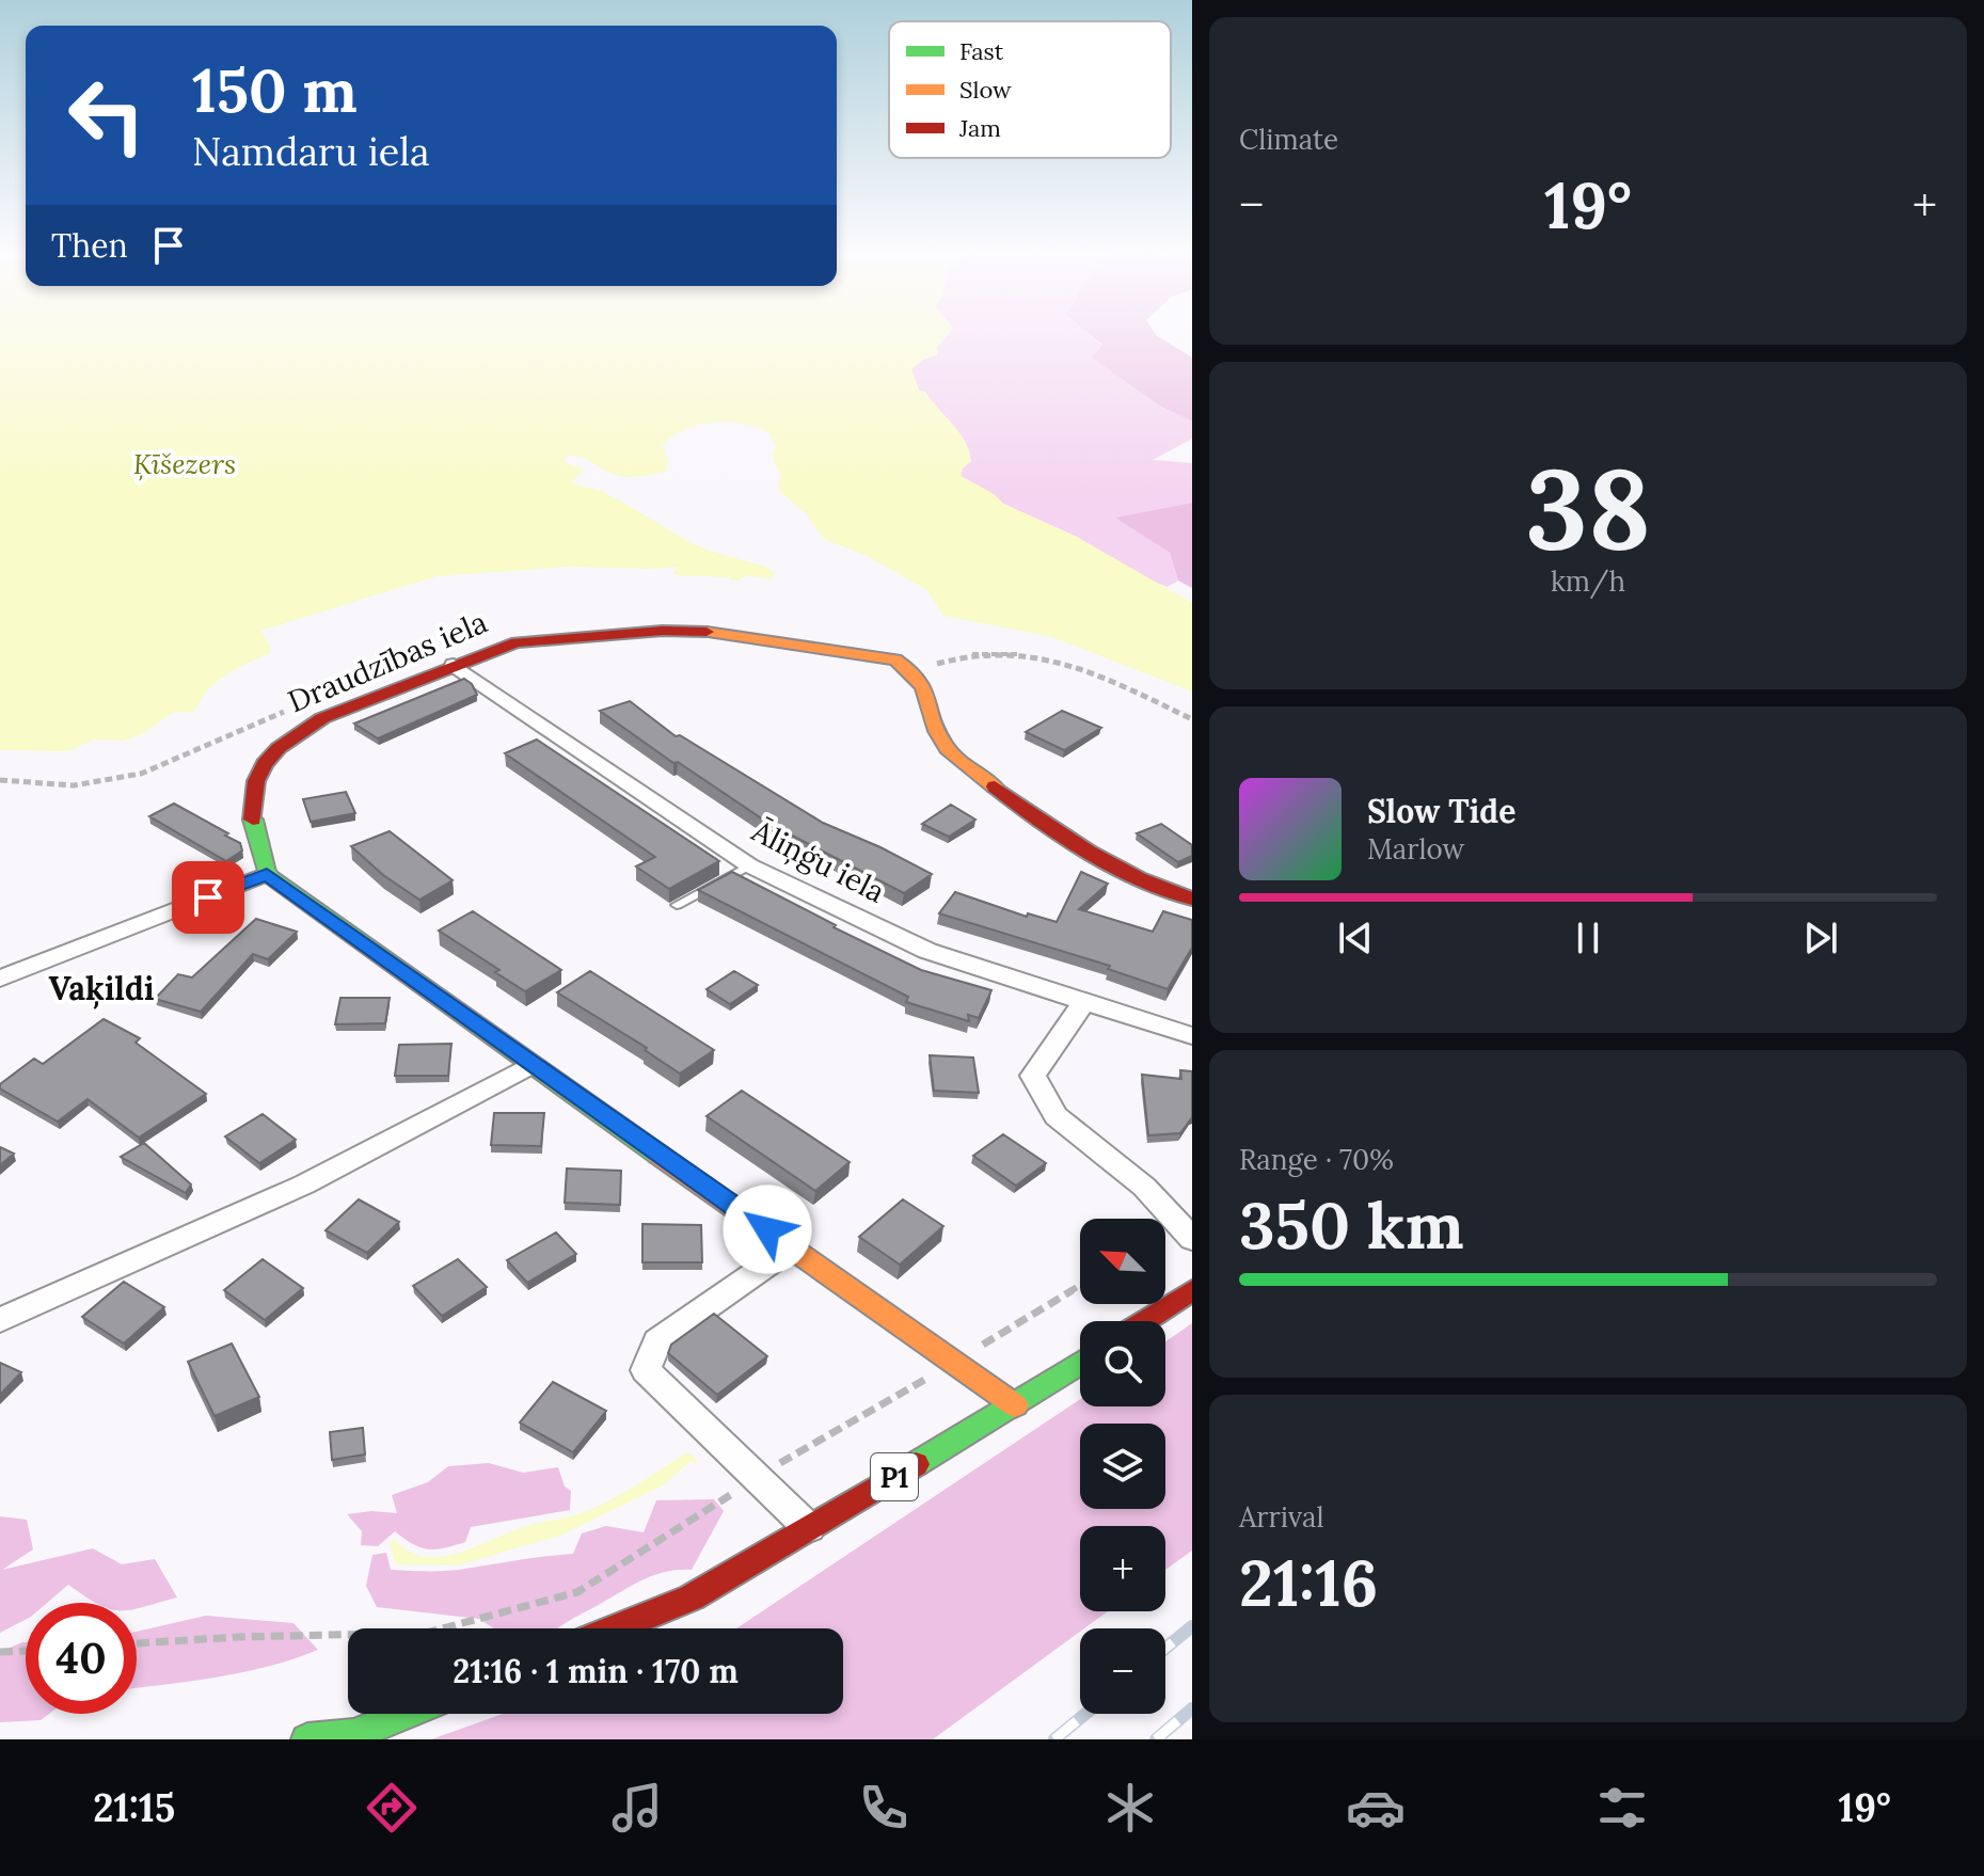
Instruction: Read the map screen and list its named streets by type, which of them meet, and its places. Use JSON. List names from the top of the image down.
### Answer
{
  "streets": {
    "street": ["Draudzības iela", "Āliņģu iela", "P1"]
  },
  "crossings": [
    ["Draudzības iela", "Āliņģu iela"]
  ],
  "districts": ["Vaķildi"],
  "water": ["Ķīšezers"],
  "legend": ["Fast", "Slow", "Jam"],
  "north": "top left",
  "page": {
    "tile": [
      "Climate",
      ["38", "km/h"],
      ["Range · 70%", "350 km"],
      ["Arrival", "21:16"]
    ],
    "turn": ["150 m", "Namdaru iela"],
    "heat": ["−", "19°", "+"],
    "then": "Then",
    "song": ["Slow Tide", "Marlow"],
    "map_buttons": ["+", "−"],
    "limit": "40",
    "trip": "21:16 · 1 min · 170 m",
    "tabs": ["21:15", "19°"]
  }
}
